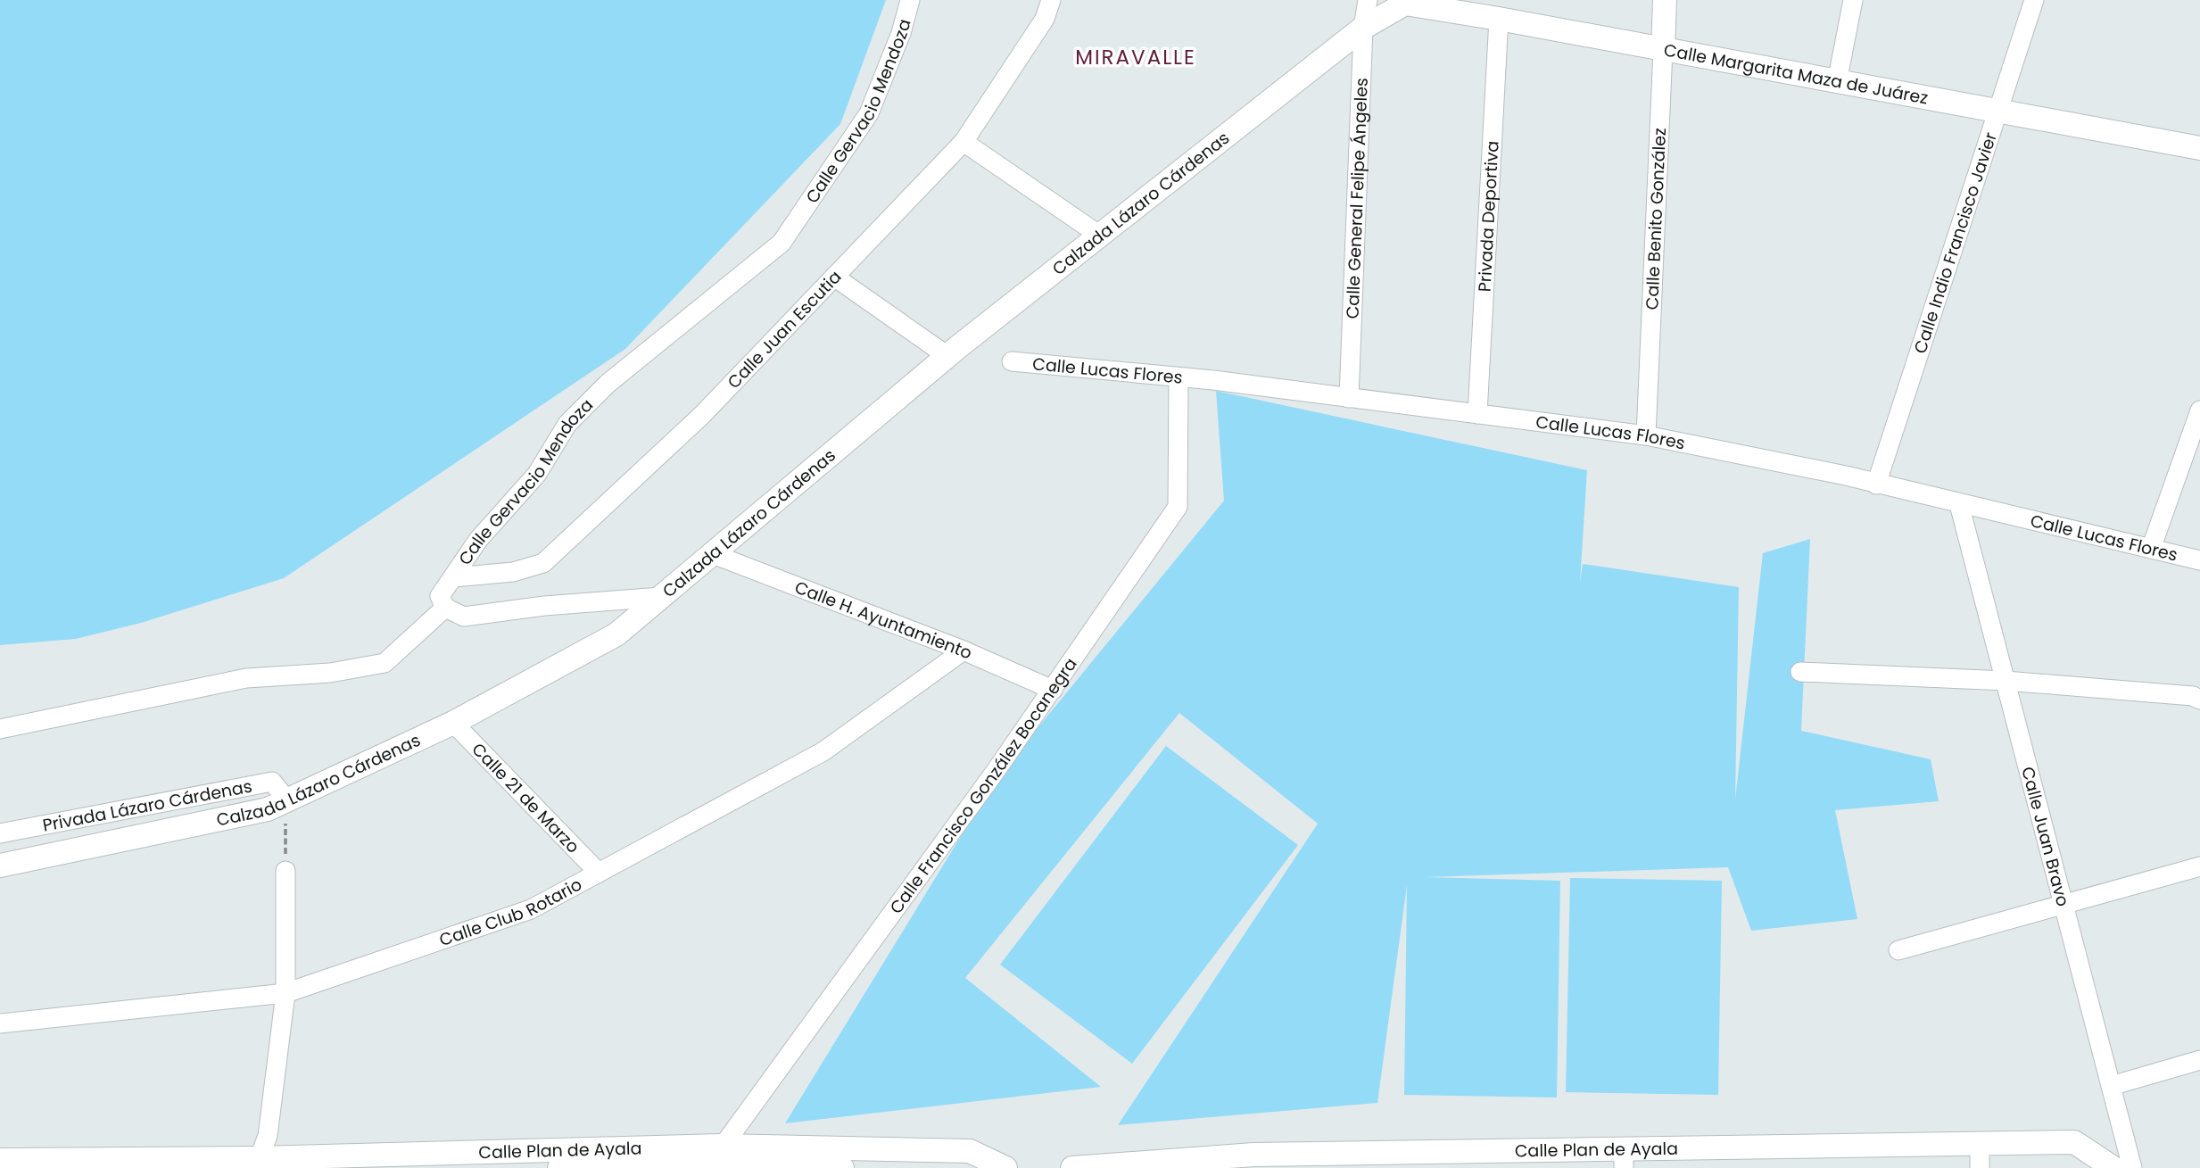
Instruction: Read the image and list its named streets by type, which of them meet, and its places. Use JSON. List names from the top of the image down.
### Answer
{
  "streets": {
    "street": [
      "Calle Margarita Maza de Juárez",
      "Calle Gervacio Mendoza",
      "Calle General Felipe Ángeles",
      "Calzada Lázaro Cárdenas",
      "Privada Deportiva",
      "Calle Benito González",
      "Calle Indio Francisco Javier",
      "Calle Juan Escutia",
      "Calle Lucas Flores",
      "Calle H. Ayuntamiento",
      "Calle Francisco González Bocanegra",
      "Calle 21 de Marzo",
      "Privada Lázaro Cárdenas",
      "Calle Juan Bravo",
      "Calle Club Rotario",
      "Calle Plan de Ayala"
    ]
  },
  "crossings": [
    ["Calle Margarita Maza de Juárez", "Calzada Lázaro Cárdenas"],
    ["Calle Margarita Maza de Juárez", "Privada Deportiva"],
    ["Calle Margarita Maza de Juárez", "Calle Benito González"],
    ["Calle Margarita Maza de Juárez", "Calle Indio Francisco Javier"],
    ["Calle Gervacio Mendoza", "Calle Juan Escutia"],
    ["Calle General Felipe Ángeles", "Calzada Lázaro Cárdenas"],
    ["Calle General Felipe Ángeles", "Calle Lucas Flores"],
    ["Calzada Lázaro Cárdenas", "Calle H. Ayuntamiento"],
    ["Calzada Lázaro Cárdenas", "Calle 21 de Marzo"],
    ["Calzada Lázaro Cárdenas", "Privada Lázaro Cárdenas"],
    ["Privada Deportiva", "Calle Lucas Flores"],
    ["Calle Benito González", "Calle Lucas Flores"],
    ["Calle Indio Francisco Javier", "Calle Lucas Flores"],
    ["Calle Lucas Flores", "Calle Francisco González Bocanegra"],
    ["Calle Lucas Flores", "Calle Juan Bravo"],
    ["Calle H. Ayuntamiento", "Calle Francisco González Bocanegra"],
    ["Calle H. Ayuntamiento", "Calle Club Rotario"],
    ["Calle Francisco González Bocanegra", "Calle Plan de Ayala"],
    ["Calle 21 de Marzo", "Calle Club Rotario"]
  ],
  "districts": ["MIRAVALLE"]
}
